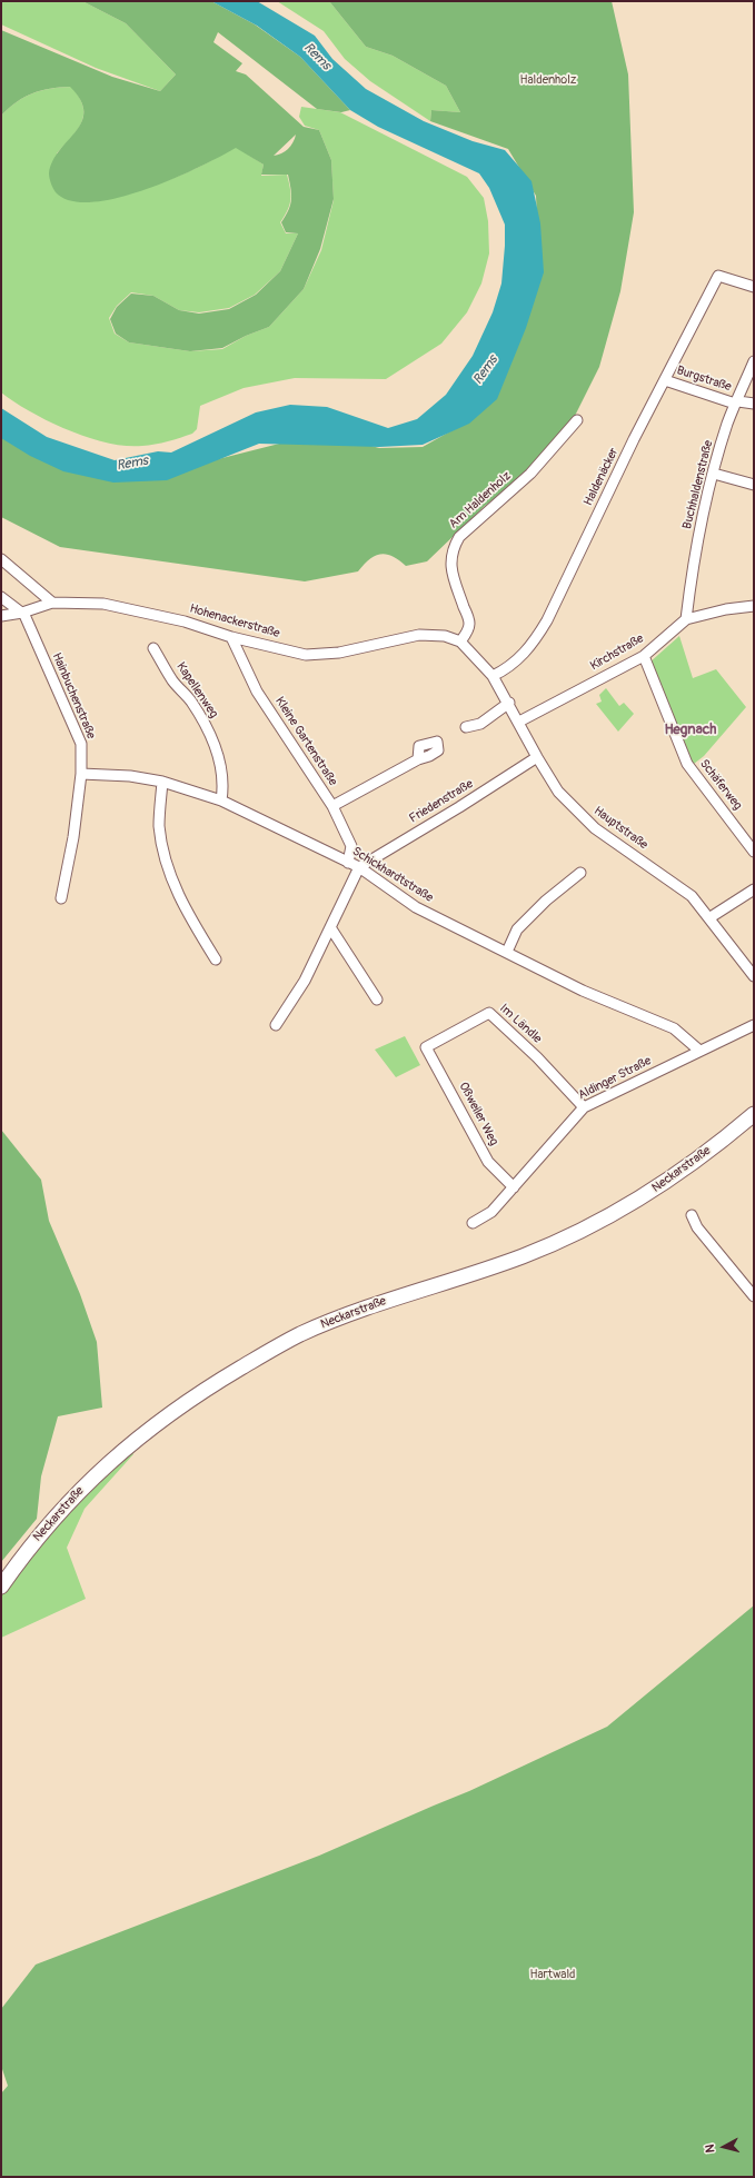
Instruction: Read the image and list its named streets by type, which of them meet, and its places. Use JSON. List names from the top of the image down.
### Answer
{
  "streets": {
    "main road": ["Neckarstraße"],
    "street": [
      "Burgstraße",
      "Haldenäcker",
      "Buchhaldenstraße",
      "Am Haldenholz",
      "Hohenackerstraße",
      "Kirchstraße",
      "Kapellenweg",
      "Hainbuchenstraße",
      "Kleine Gartenstraße",
      "Schäferweg",
      "Friedenstraße",
      "Hauptstraße",
      "Schickhardtstraße",
      "Im Ländle",
      "Aldinger Straße",
      "Oßweiler Weg"
    ]
  },
  "crossings": [
    ["Burgstraße", "Haldenäcker"],
    ["Burgstraße", "Buchhaldenstraße"],
    ["Haldenäcker", "Hauptstraße"],
    ["Buchhaldenstraße", "Kirchstraße"],
    ["Am Haldenholz", "Hohenackerstraße"],
    ["Am Haldenholz", "Hauptstraße"],
    ["Hohenackerstraße", "Hainbuchenstraße"],
    ["Hohenackerstraße", "Kleine Gartenstraße"],
    ["Hohenackerstraße", "Hauptstraße"],
    ["Kirchstraße", "Schäferweg"],
    ["Kirchstraße", "Hauptstraße"],
    ["Kapellenweg", "Schickhardtstraße"],
    ["Hainbuchenstraße", "Schickhardtstraße"],
    ["Kleine Gartenstraße", "Schickhardtstraße"],
    ["Friedenstraße", "Hauptstraße"],
    ["Friedenstraße", "Schickhardtstraße"],
    ["Schickhardtstraße", "Aldinger Straße"],
    ["Im Ländle", "Aldinger Straße"],
    ["Im Ländle", "Oßweiler Weg"],
    ["Aldinger Straße", "Oßweiler Weg"]
  ],
  "districts": ["Hegnach"],
  "water": ["Rems"],
  "parks": ["Haldenholz", "Hartwald"],
  "north": "left"
}
